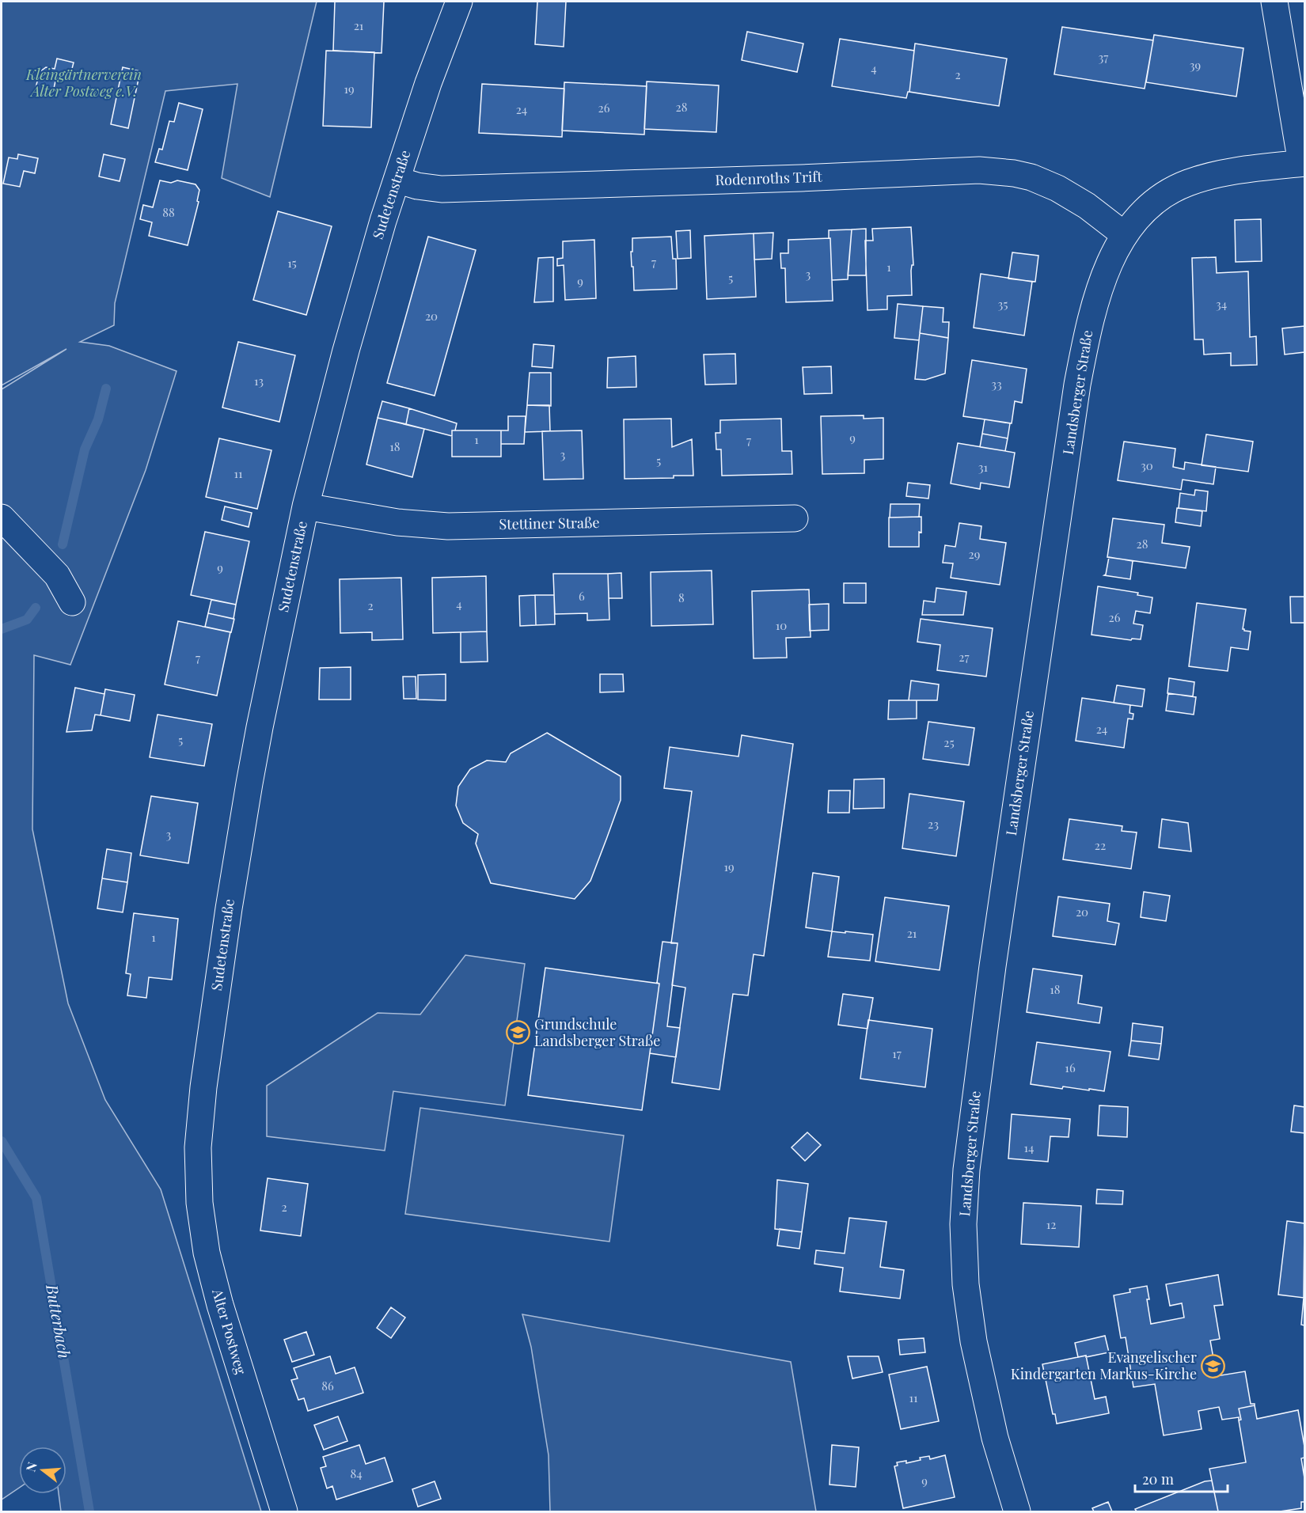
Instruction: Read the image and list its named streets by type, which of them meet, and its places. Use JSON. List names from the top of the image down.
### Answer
{
  "streets": {
    "street": [
      "Rodenroths Trift",
      "Sudetenstraße",
      "Landsberger Straße",
      "Stettiner Straße",
      "Alter Postweg"
    ]
  },
  "crossings": [
    ["Rodenroths Trift", "Sudetenstraße"],
    ["Rodenroths Trift", "Landsberger Straße"],
    ["Sudetenstraße", "Stettiner Straße"],
    ["Sudetenstraße", "Alter Postweg"]
  ],
  "water": ["Butterbach"],
  "parks": ["Kleingärtnerverein Alter Postweg e.V."],
  "places": {
    "school or university": ["Grundschule Landsberger Straße", "Evangelischer Kindergarten Markus-Kirche"]
  },
  "house_numbers": [
    "21",
    "37",
    "39",
    "4",
    "2",
    "19",
    "28",
    "26",
    "24",
    "88",
    "7",
    "15",
    "1",
    "3",
    "5",
    "9",
    "35",
    "34",
    "20",
    "13",
    "33",
    "9",
    "1",
    "7",
    "18",
    "3",
    "5",
    "30",
    "31",
    "11",
    "28",
    "29",
    "9",
    "6",
    "8",
    "4",
    "2",
    "26",
    "10",
    "27",
    "7",
    "24",
    "5",
    "25",
    "23",
    "3",
    "22",
    "19",
    "20",
    "21",
    "1",
    "18",
    "17",
    "16",
    "14",
    "2",
    "12",
    "86",
    "11",
    "84",
    "9"
  ],
  "scale_bar": "20 m",
  "north": "left"
}
